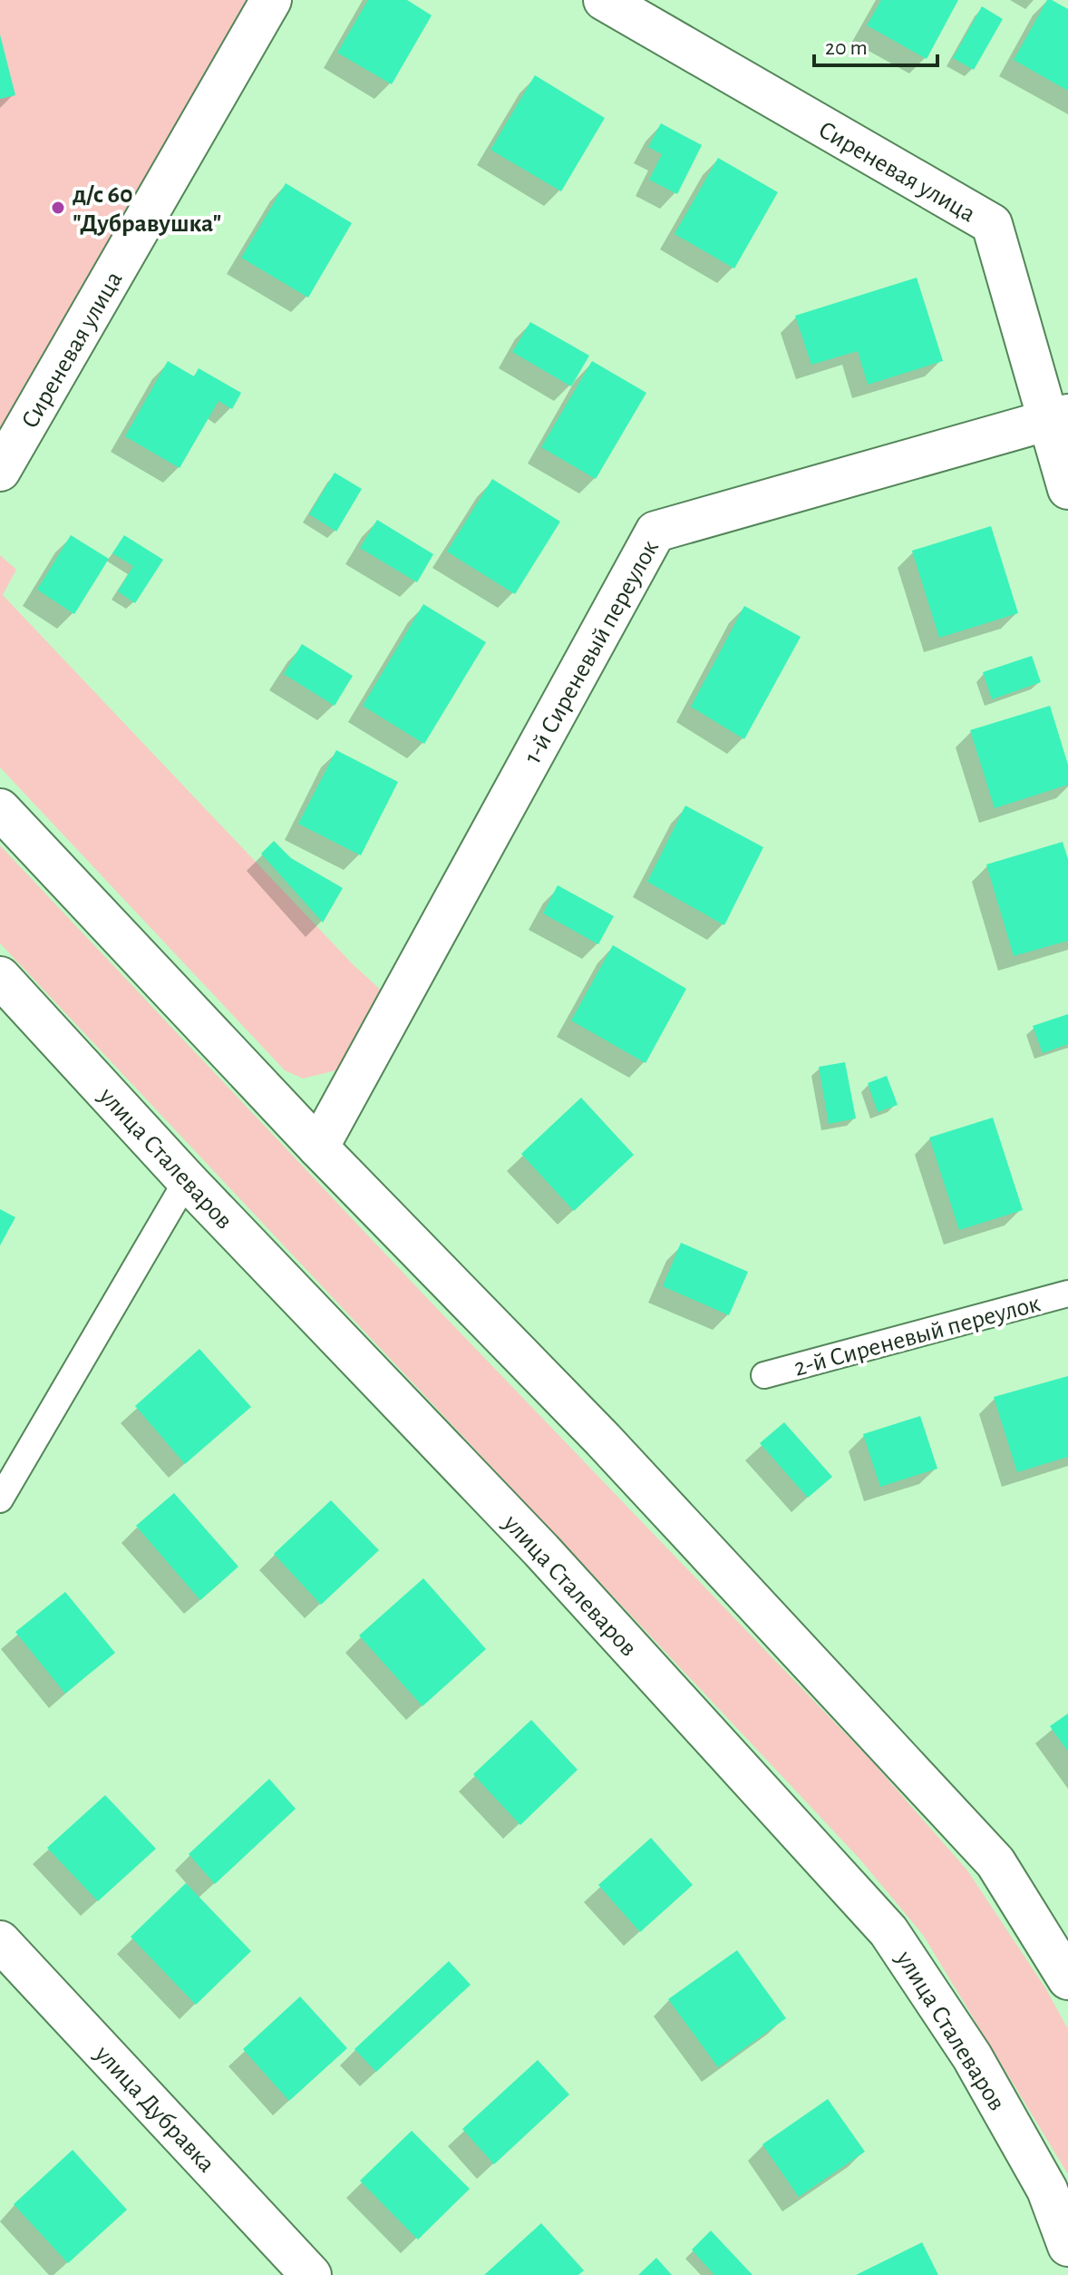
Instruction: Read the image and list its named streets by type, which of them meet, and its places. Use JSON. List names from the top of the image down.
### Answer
{
  "streets": {
    "main road": [
      "Сиреневая улица",
      "1-й Сиреневый переулок",
      "улица Сталеваров",
      "улица Дубравка"
    ],
    "lane": ["2-й Сиреневый переулок"]
  },
  "crossings": [
    ["Сиреневая улица", "1-й Сиреневый переулок"]
  ],
  "places": ["д/с 60 \"Дубравушка\""],
  "scale_bar": "20 m"
}
